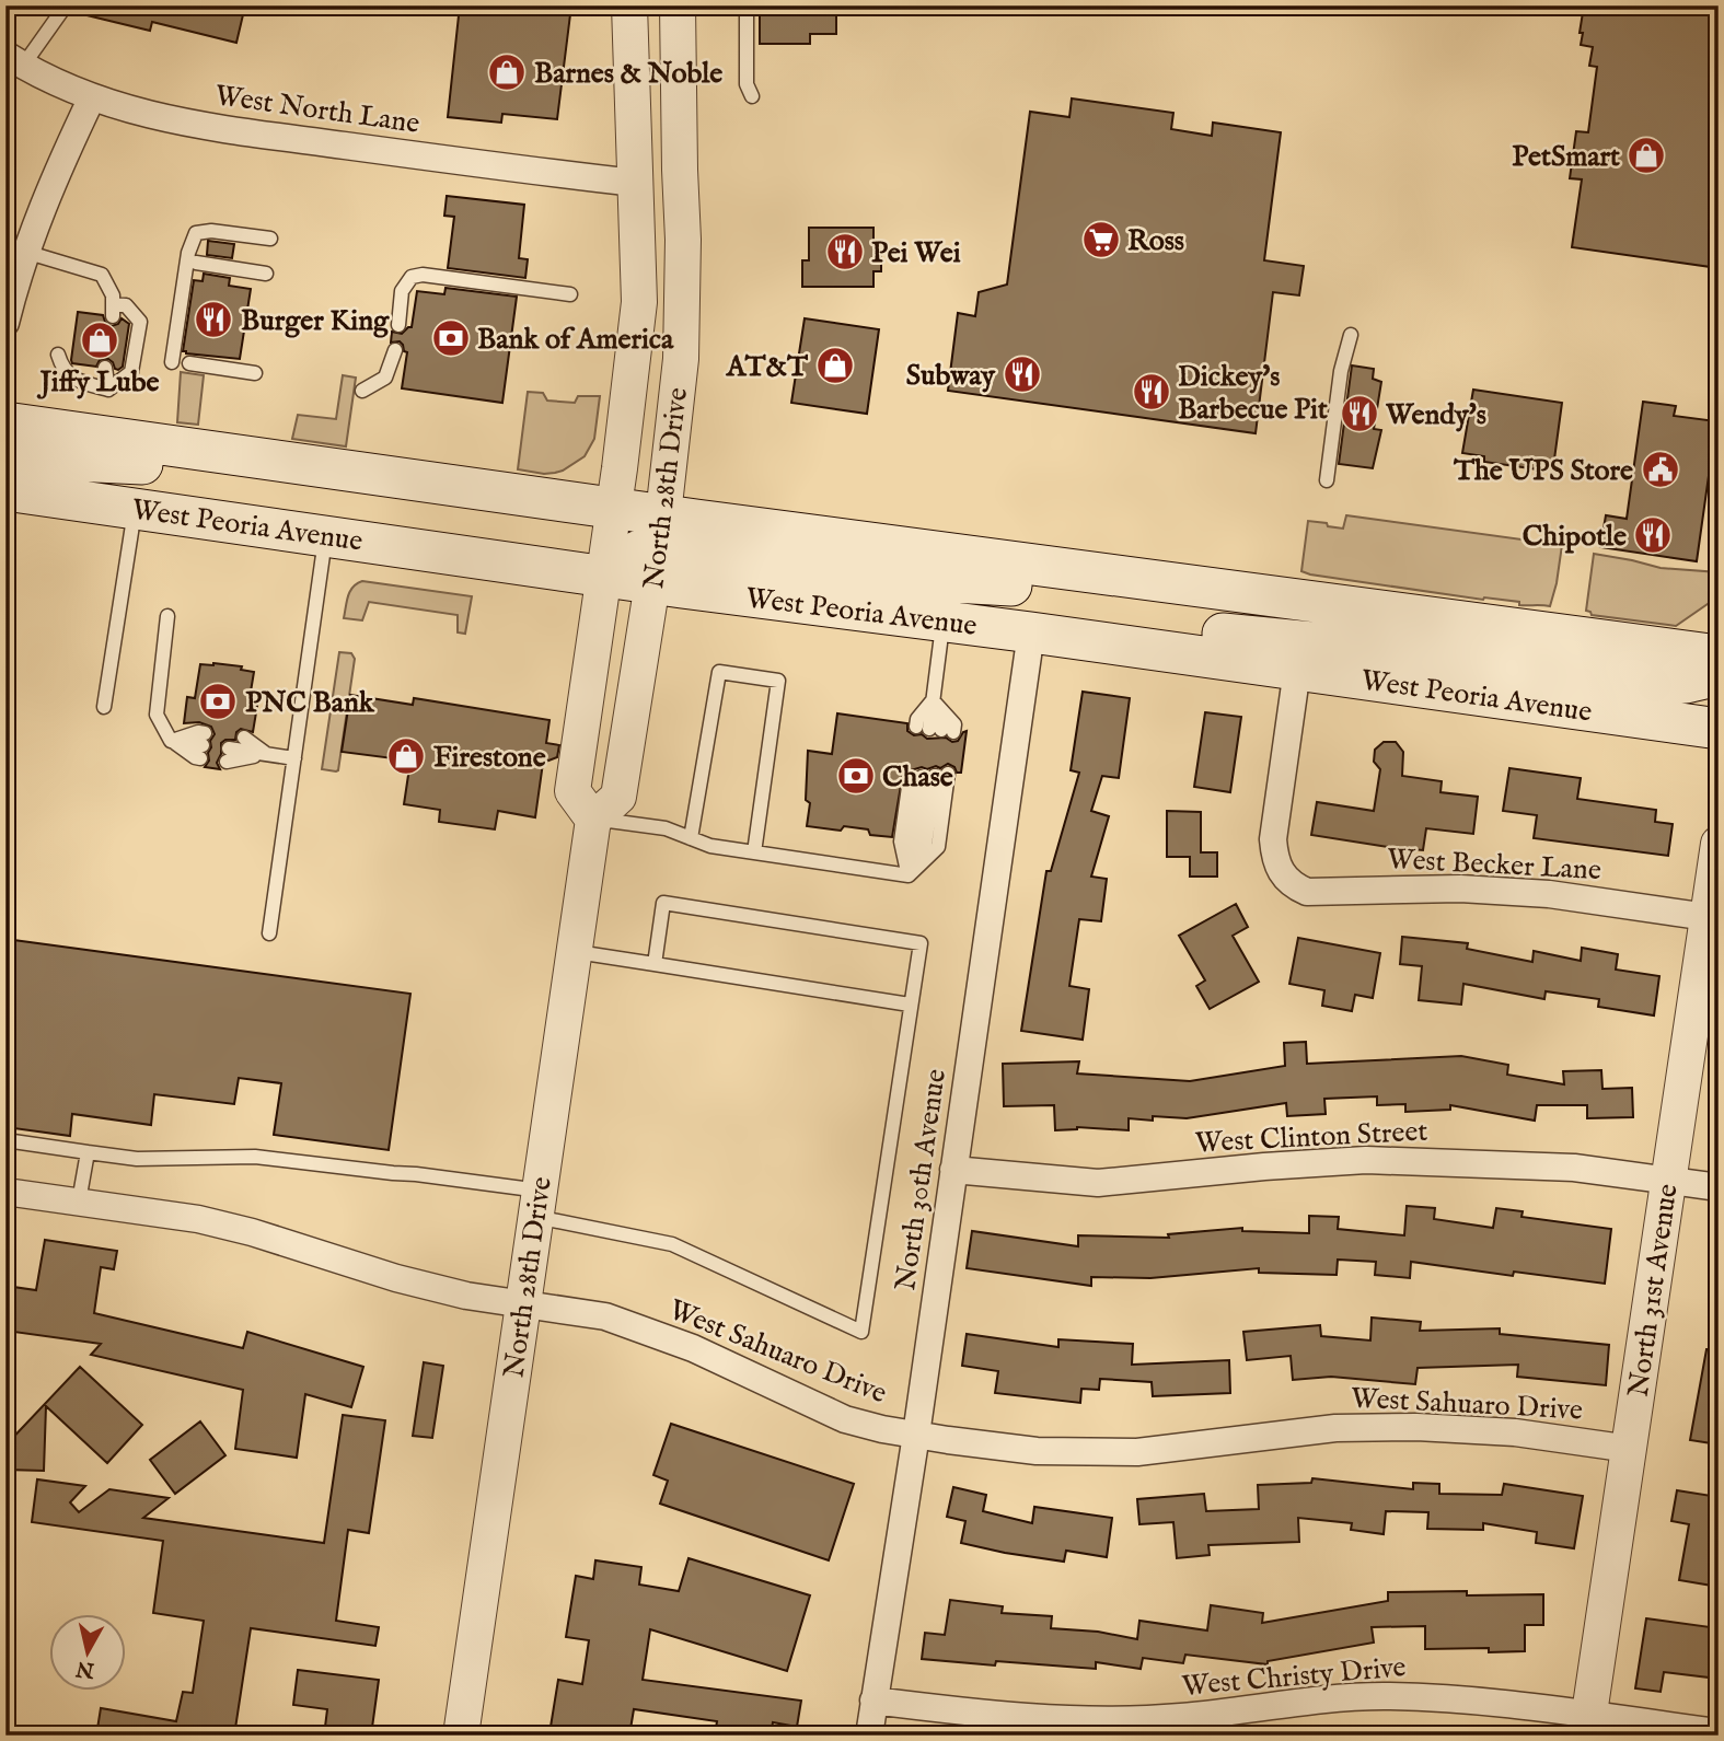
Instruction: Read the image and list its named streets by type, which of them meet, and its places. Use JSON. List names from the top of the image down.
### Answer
{
  "streets": {
    "main road": ["West Peoria Avenue"],
    "street": [
      "West North Lane",
      "North 28th Drive",
      "West Becker Lane",
      "West Clinton Street",
      "North 30th Avenue",
      "North 31st Avenue",
      "West Sahuaro Drive",
      "West Christy Drive"
    ]
  },
  "crossings": [
    ["West North Lane", "North 28th Drive"],
    ["North 28th Drive", "West Peoria Avenue"],
    ["North 28th Drive", "West Sahuaro Drive"],
    ["West Peoria Avenue", "West Becker Lane"],
    ["West Peoria Avenue", "North 30th Avenue"],
    ["West Becker Lane", "North 31st Avenue"],
    ["West Clinton Street", "North 30th Avenue"],
    ["West Clinton Street", "North 31st Avenue"],
    ["North 30th Avenue", "West Sahuaro Drive"],
    ["North 30th Avenue", "West Christy Drive"],
    ["North 31st Avenue", "West Sahuaro Drive"],
    ["North 31st Avenue", "West Christy Drive"]
  ],
  "places": {
    "shop": [
      "Barnes & Noble",
      "PetSmart",
      "Jiffy Lube",
      "AT&T",
      "Firestone"
    ],
    "supermarket": ["Ross"],
    "restaurant": [
      "Pei Wei",
      "Burger King",
      "Subway",
      "Dickey's Barbecue Pit",
      "Wendy's",
      "Chipotle"
    ],
    "bank": ["Bank of America", "PNC Bank", "Chase"],
    "public building": ["The UPS Store"]
  },
  "north": "bottom"
}
